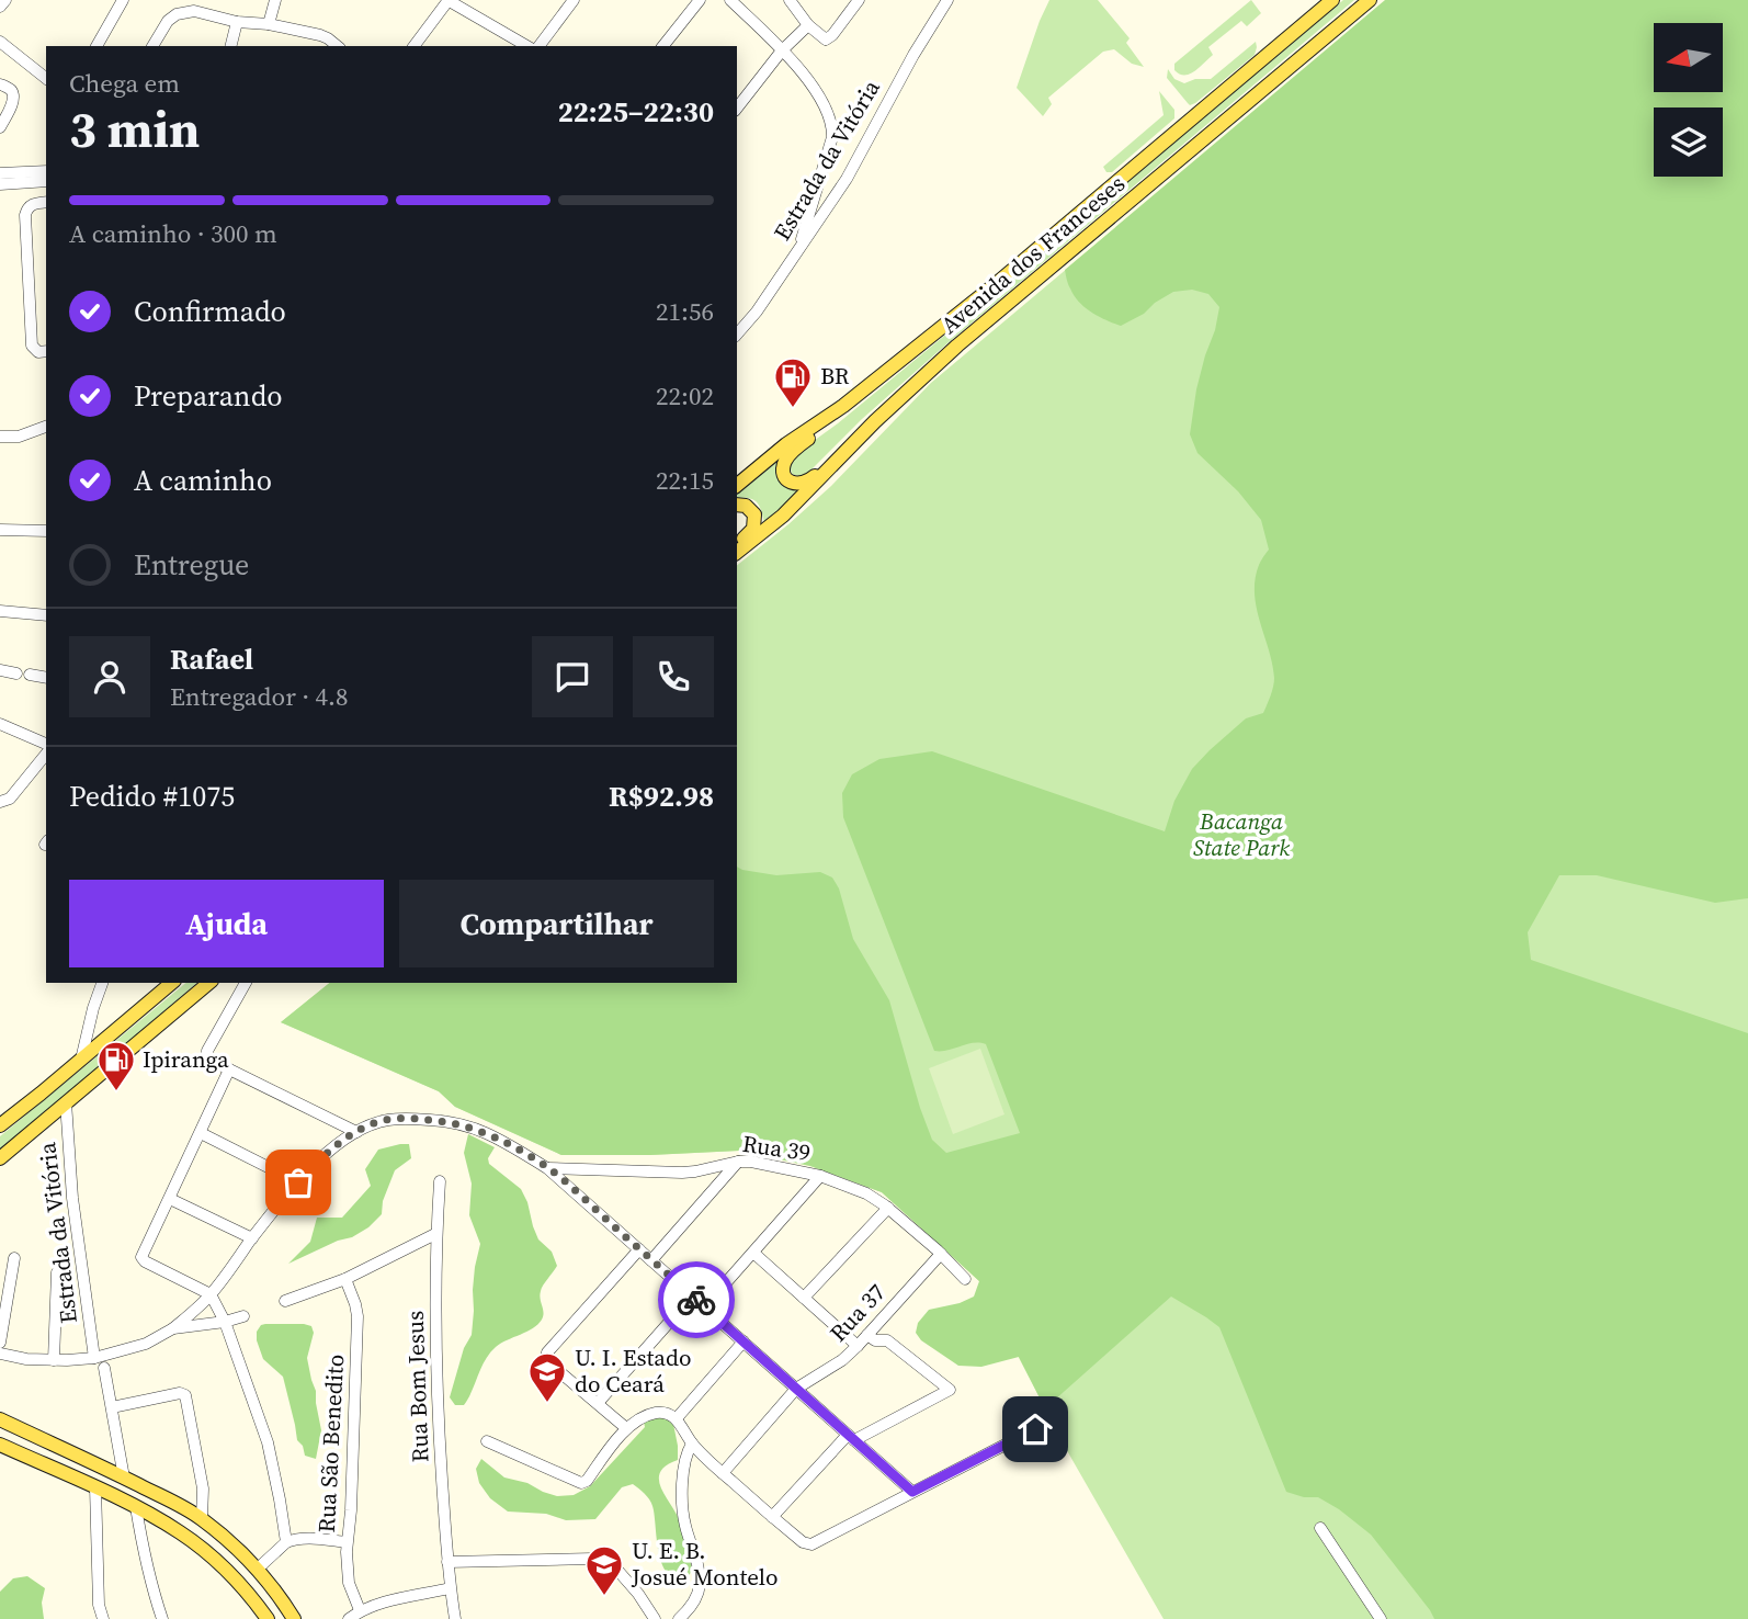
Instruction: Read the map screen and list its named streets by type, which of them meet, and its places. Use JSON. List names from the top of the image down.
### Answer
{
  "streets": {
    "main road": ["Avenida dos Franceses"],
    "street": [
      "Estrada da Vitória",
      "Rua 39",
      "Rua 37",
      "Rua Bom Jesus",
      "Rua São Benedito"
    ]
  },
  "crossings": [
    ["Rua 39", "Rua 37"]
  ],
  "parks": ["Bacanga State Park"],
  "places": {
    "fuel station": ["BR", "Ipiranga"],
    "school or university": ["U. I. Estado do Ceará", "U. E. B. Josué Montelo"]
  },
  "north": "left",
  "page": {
    "heading": ["3 min", "Chega em", "22:25–22:30"],
    "panel": [
      "Rafael",
      "Entregador · 4.8",
      "Pedido #1075",
      "R$92.98"
    ],
    "bar": "A caminho · 300 m",
    "list": [
      ["Confirmado", "21:56"],
      ["Preparando", "22:02"],
      ["A caminho", "22:15"],
      "Entregue"
    ],
    "buttons": ["Ajuda", "Compartilhar"]
  }
}
